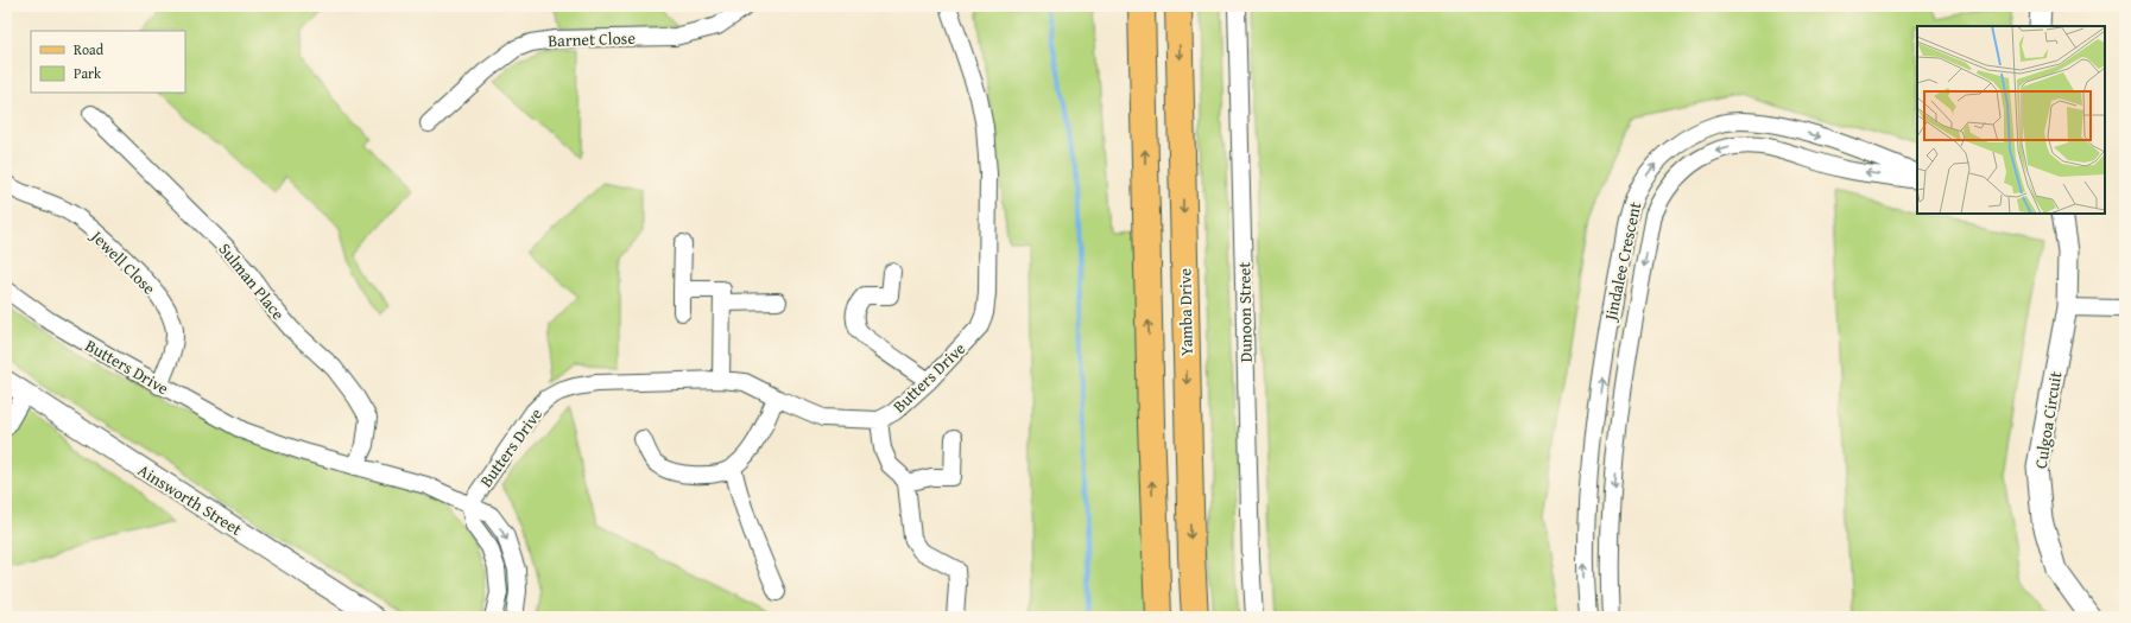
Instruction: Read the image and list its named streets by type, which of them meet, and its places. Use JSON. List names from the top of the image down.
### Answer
{
  "streets": {
    "main road": ["Yamba Drive"],
    "street": [
      "Barnet Close",
      "Jindalee Crescent",
      "Jewell Close",
      "Sulman Place",
      "Dunoon Street",
      "Butters Drive",
      "Culgoa Circuit",
      "Ainsworth Street"
    ]
  },
  "crossings": [
    ["Jewell Close", "Butters Drive"],
    ["Sulman Place", "Butters Drive"]
  ],
  "legend": ["Road", "Park"]
}
